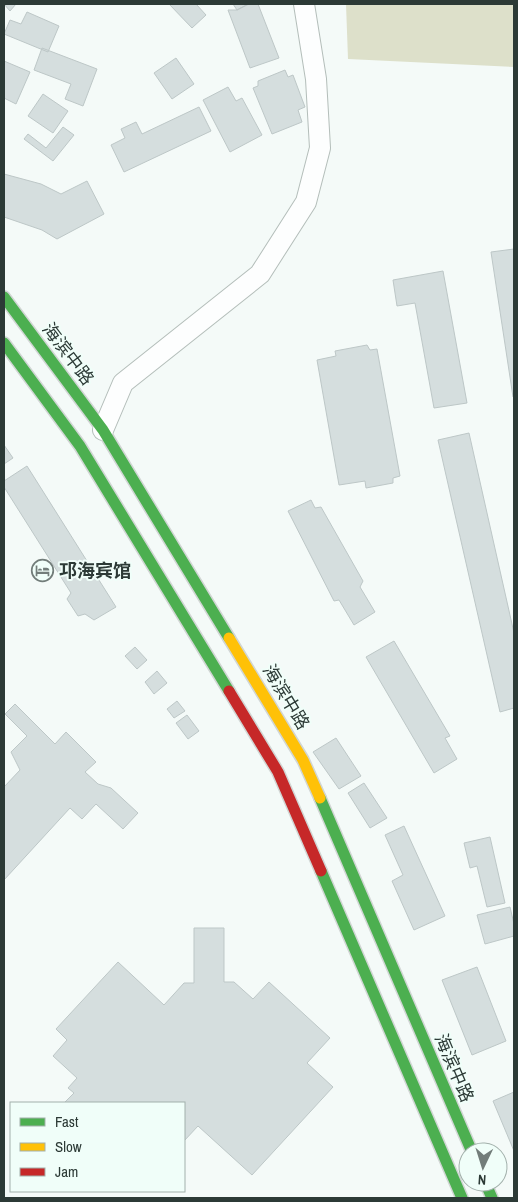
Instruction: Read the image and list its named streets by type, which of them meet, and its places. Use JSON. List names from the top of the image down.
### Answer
{
  "streets": {
    "highway": ["海滨中路"]
  },
  "places": {
    "hotel": ["邛海宾馆"]
  },
  "legend": ["Fast", "Slow", "Jam"],
  "north": "bottom"
}
